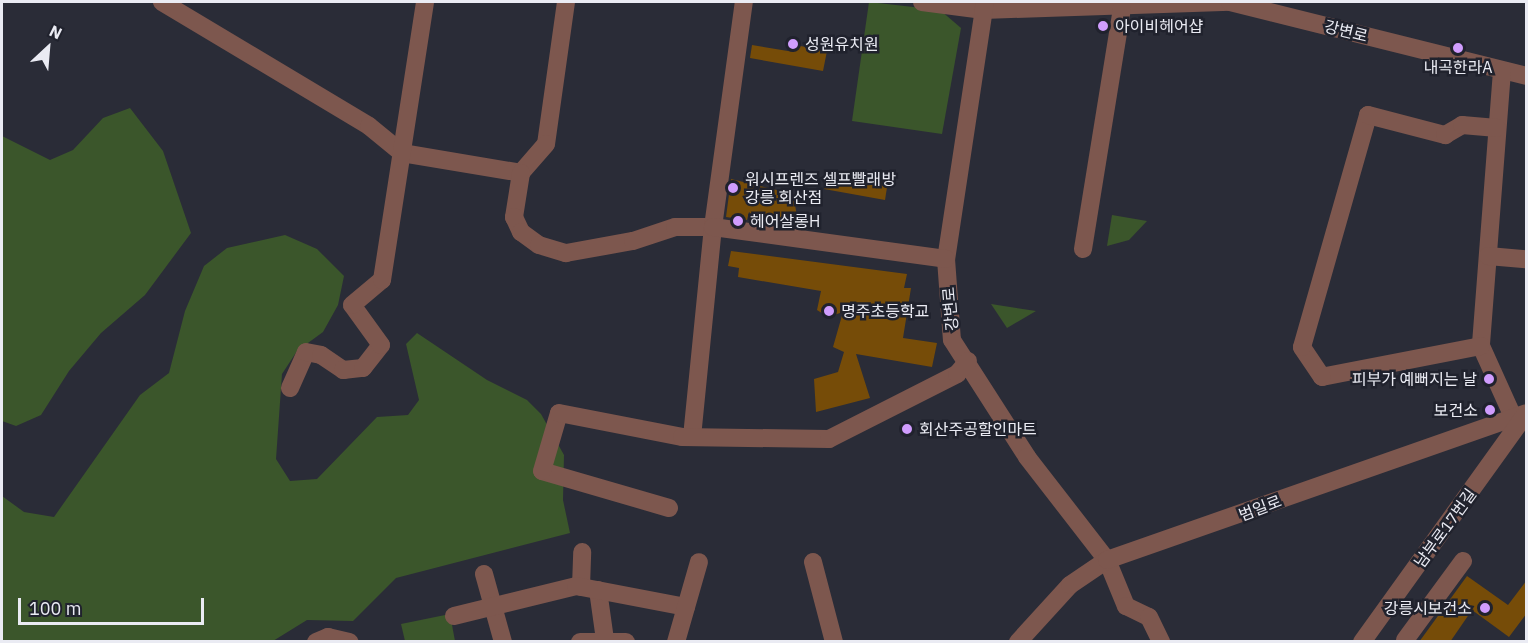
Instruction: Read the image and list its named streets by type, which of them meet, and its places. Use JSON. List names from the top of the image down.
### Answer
{
  "streets": {
    "street": ["강변로", "범일로", "남부로17번길"]
  },
  "crossings": [
    ["강변로", "범일로"],
    ["범일로", "남부로17번길"]
  ],
  "places": [
    "아이비헤어샵",
    "성원유치원",
    "내곡한라A",
    "워시프렌즈 셀프빨래방 강릉 회산점",
    "헤어살롱H",
    "명주초등학교",
    "피부가 예뻐지는 날",
    "보건소",
    "회산주공할인마트",
    "강릉시보건소"
  ],
  "scale_bar": "100 m",
  "north": "top right"
}
